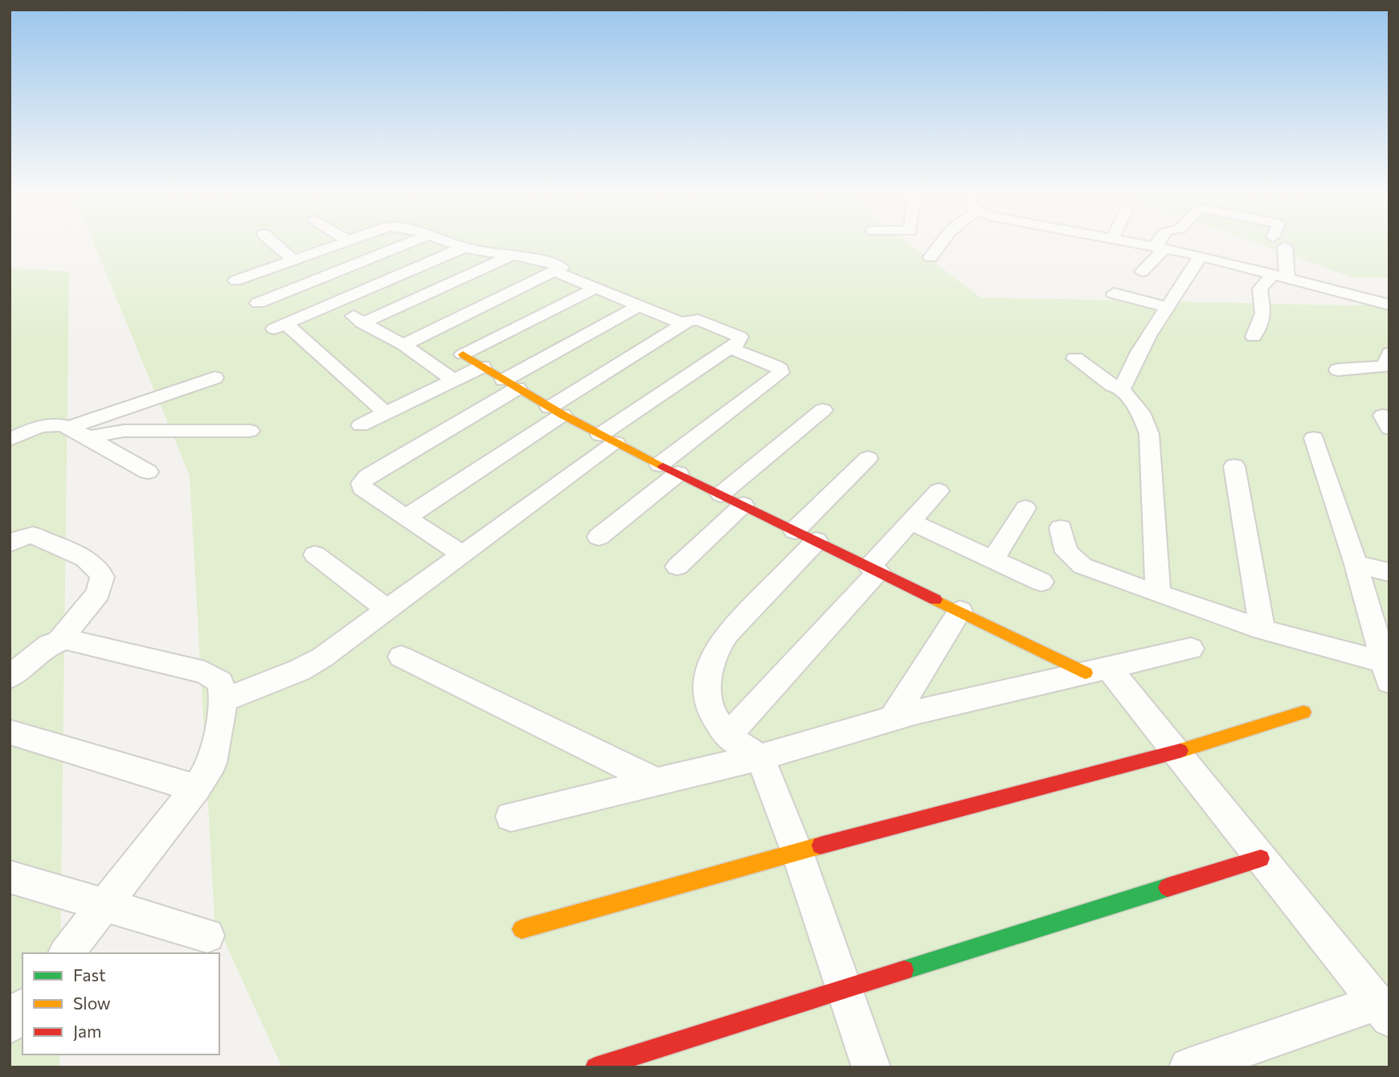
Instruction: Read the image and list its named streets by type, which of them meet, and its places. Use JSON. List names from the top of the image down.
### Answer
{
  "legend": ["Fast", "Slow", "Jam"]
}
